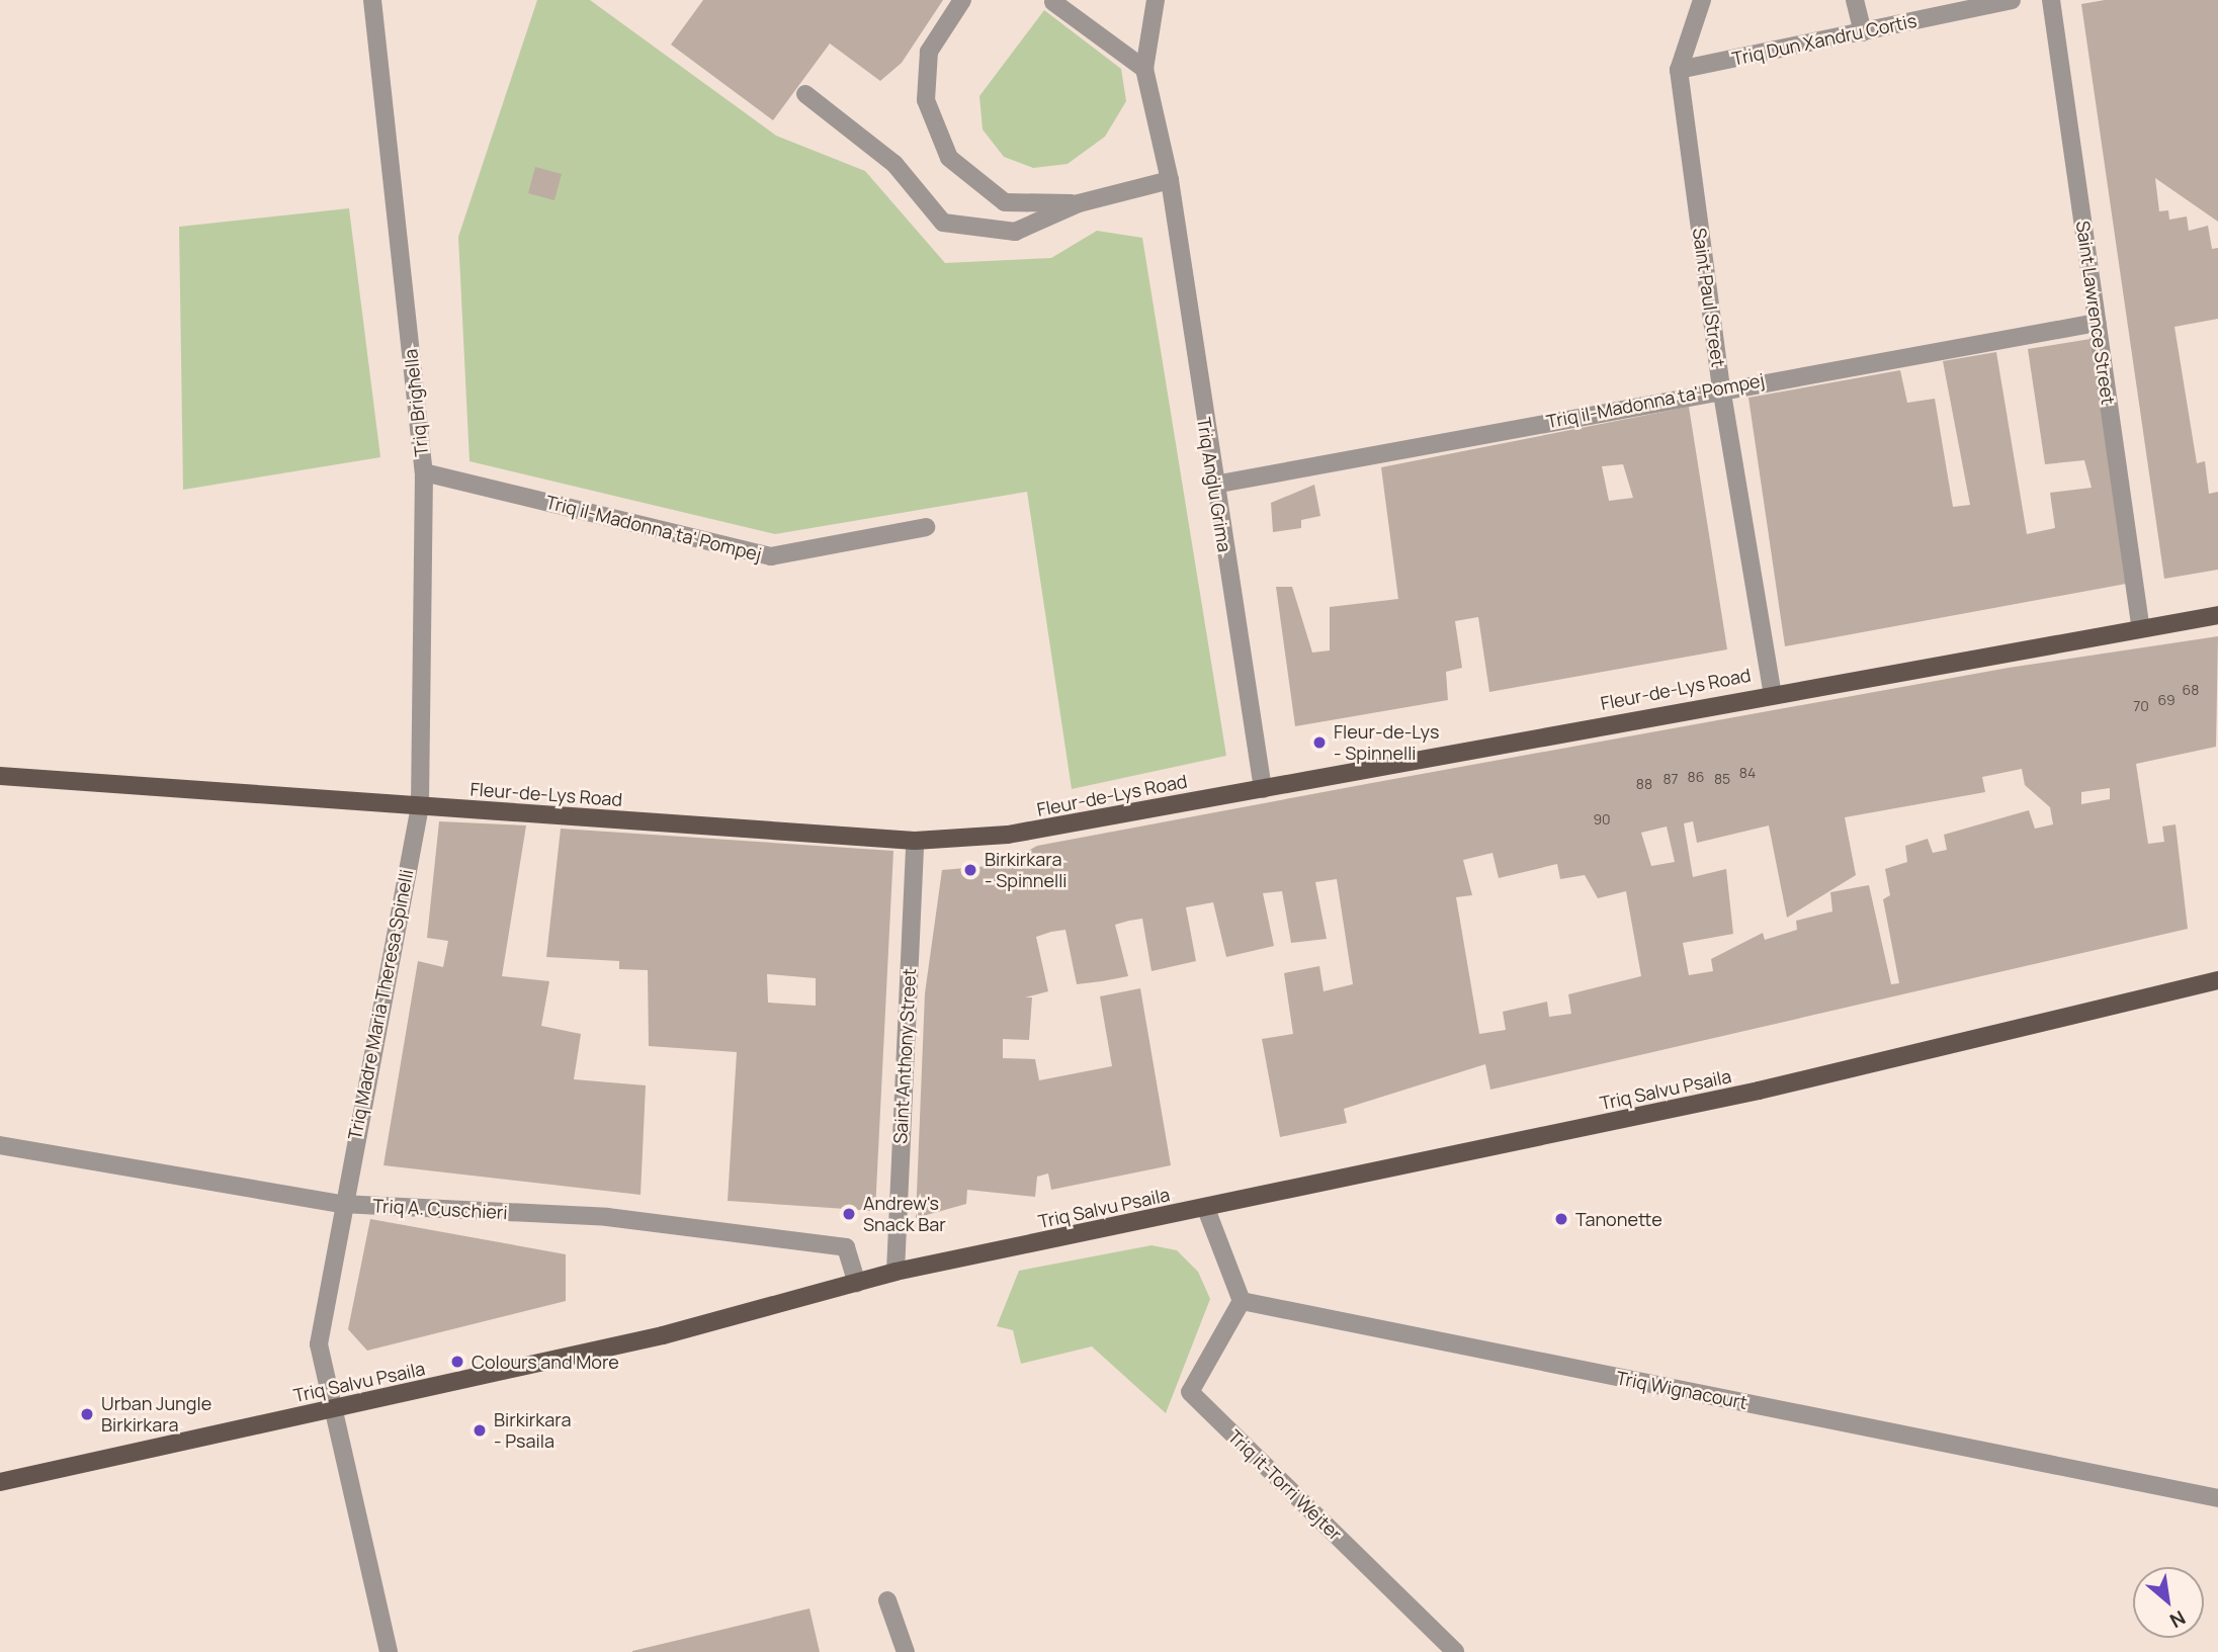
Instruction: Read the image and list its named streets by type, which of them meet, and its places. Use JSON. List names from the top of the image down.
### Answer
{
  "streets": {
    "main road": ["Fleur-de-Lys Road", "Triq Salvu Psaila"],
    "street": [
      "Triq Dun Xandru Cortis",
      "Saint Paul Street",
      "Saint Lawrence Street",
      "Triq il-Madonna ta' Pompej",
      "Triq Brigħella",
      "Triq Anġlu Grima",
      "Triq Madre Maria Theresa Spinelli",
      "Saint Anthony Street",
      "Triq A. Cuschieri",
      "Triq Wignacourt",
      "Triq it-Torri Wejter"
    ]
  },
  "crossings": [
    ["Triq Dun Xandru Cortis", "Saint Paul Street"],
    ["Saint Paul Street", "Triq il-Madonna ta' Pompej"],
    ["Saint Paul Street", "Fleur-de-Lys Road"],
    ["Saint Lawrence Street", "Triq il-Madonna ta' Pompej"],
    ["Saint Lawrence Street", "Fleur-de-Lys Road"],
    ["Triq il-Madonna ta' Pompej", "Triq Brigħella"],
    ["Triq il-Madonna ta' Pompej", "Triq Anġlu Grima"],
    ["Triq Brigħella", "Fleur-de-Lys Road"],
    ["Triq Brigħella", "Triq Madre Maria Theresa Spinelli"],
    ["Triq Anġlu Grima", "Fleur-de-Lys Road"],
    ["Fleur-de-Lys Road", "Triq Madre Maria Theresa Spinelli"],
    ["Fleur-de-Lys Road", "Saint Anthony Street"],
    ["Triq Madre Maria Theresa Spinelli", "Triq Salvu Psaila"],
    ["Triq Madre Maria Theresa Spinelli", "Triq A. Cuschieri"],
    ["Saint Anthony Street", "Triq Salvu Psaila"],
    ["Triq Salvu Psaila", "Triq A. Cuschieri"],
    ["Triq Wignacourt", "Triq it-Torri Wejter"]
  ],
  "places": [
    "Fleur-de-Lys - Spinnelli",
    "Birkirkara - Spinnelli",
    "Andrew's Snack Bar",
    "Tanonette",
    "Colours and More",
    "Urban Jungle Birkirkara",
    "Birkirkara - Psaila"
  ],
  "house_numbers": [
    "68",
    "69",
    "70",
    "84",
    "86",
    "87",
    "85",
    "88",
    "90"
  ],
  "north": "bottom right"
}
